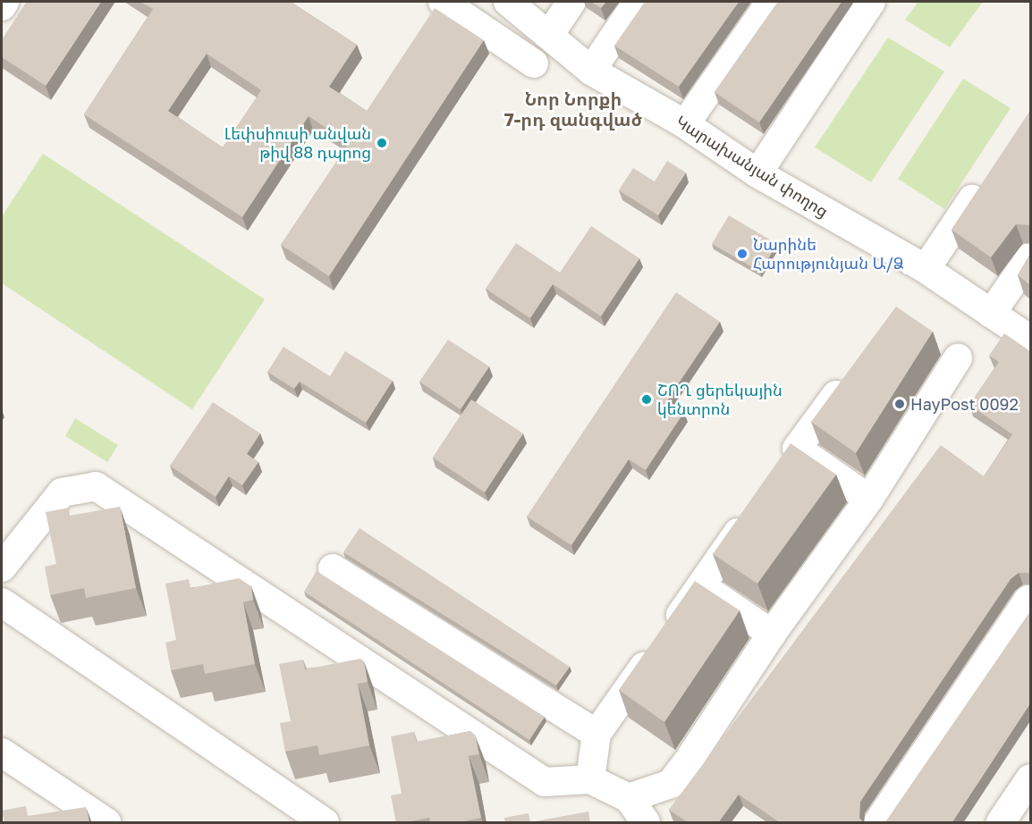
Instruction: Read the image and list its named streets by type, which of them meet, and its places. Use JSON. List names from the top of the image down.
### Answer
{
  "streets": {
    "street": ["Կարախանյան փողոց"]
  },
  "districts": ["Նոր Նորքի 7-րդ զանգված"],
  "places": [
    "Լեփսիուսի անվան թիվ 88 դպրոց",
    "Նարինե Հարությունյան Ա/Ձ",
    "ՇՈՂ ցերեկային կենտրոն",
    "HayPost 0092"
  ]
}
